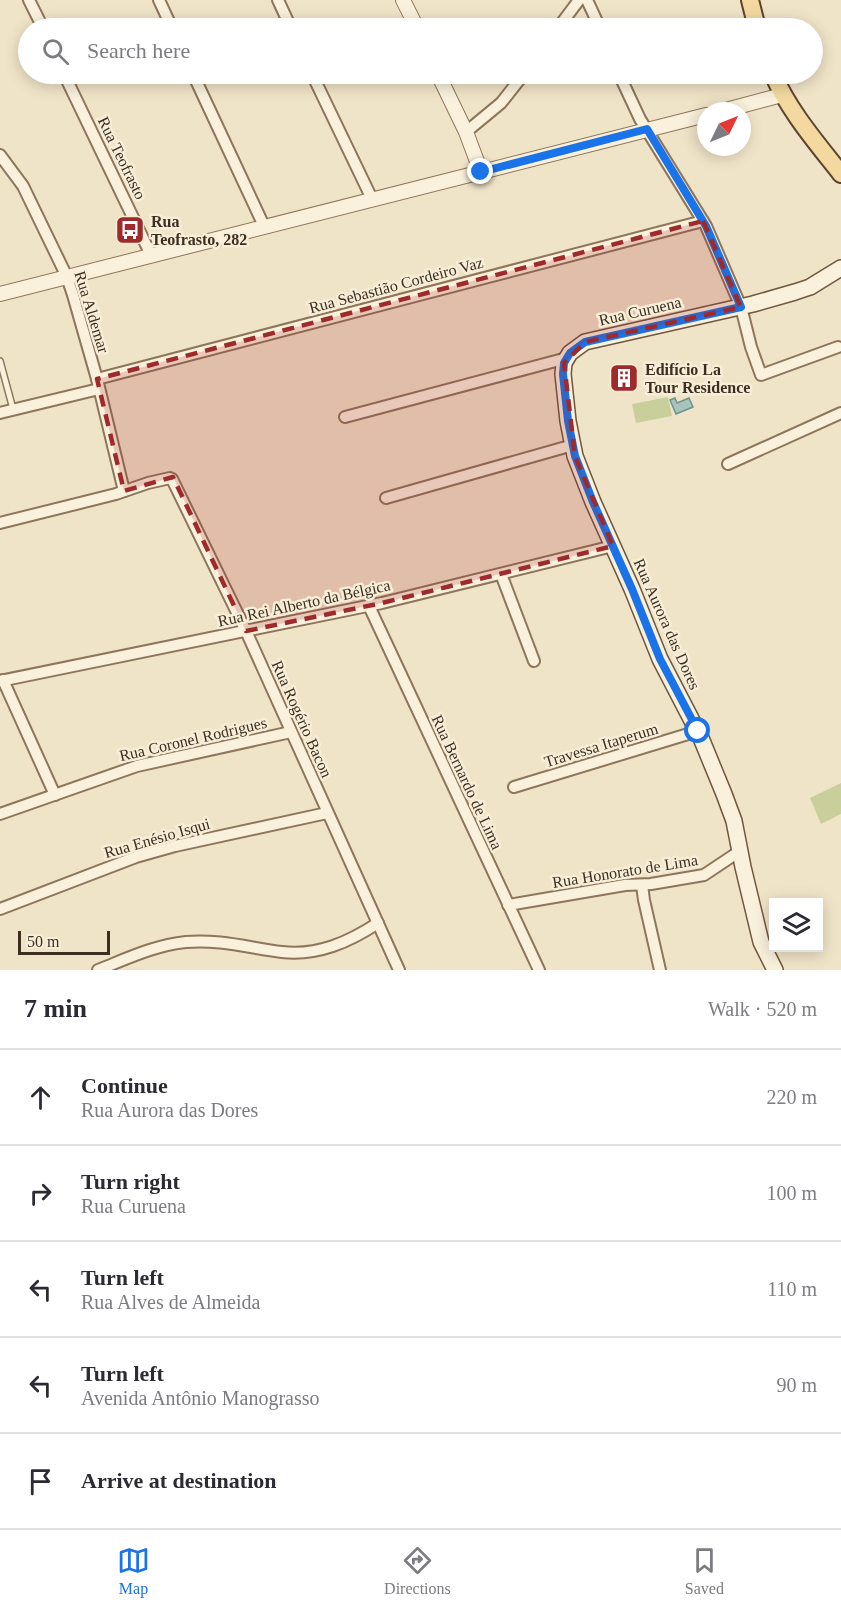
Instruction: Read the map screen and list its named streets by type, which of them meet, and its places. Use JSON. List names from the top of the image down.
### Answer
{
  "streets": {
    "main road": ["Rua Curuena", "Rua Aurora das Dores"],
    "street": [
      "Rua Teofrasto",
      "Rua Sebastião Cordeiro Vaz",
      "Rua Aldemar",
      "Rua Rei Alberto da Bélgica",
      "Rua Rogério Bacon",
      "Rua Coronel Rodrigues",
      "Travessa Itaperum",
      "Rua Bernardo de Lima",
      "Rua Enésio Isqui",
      "Rua Honorato de Lima"
    ]
  },
  "crossings": [
    ["Rua Sebastião Cordeiro Vaz", "Rua Aldemar"],
    ["Rua Curuena", "Rua Aurora das Dores"],
    ["Rua Aldemar", "Rua Rogério Bacon"],
    ["Rua Rei Alberto da Bélgica", "Rua Aurora das Dores"],
    ["Rua Rei Alberto da Bélgica", "Rua Rogério Bacon"],
    ["Rua Rei Alberto da Bélgica", "Rua Bernardo de Lima"],
    ["Rua Aurora das Dores", "Travessa Itaperum"],
    ["Rua Aurora das Dores", "Rua Honorato de Lima"],
    ["Rua Rogério Bacon", "Rua Coronel Rodrigues"],
    ["Rua Rogério Bacon", "Rua Enésio Isqui"],
    ["Rua Bernardo de Lima", "Rua Honorato de Lima"]
  ],
  "places": {
    "bus stop": ["Rua Teofrasto, 282"],
    "building": ["Edifício La Tour Residence"]
  },
  "scale_bar": "50 m",
  "north": "top right",
  "page": {
    "search": "Search here",
    "scale": "50 m",
    "heading": ["7 min", "Walk · 520 m"],
    "list": [
      ["Continue", "Rua Aurora das Dores", "220 m"],
      ["Turn right", "Rua Curuena", "100 m"],
      ["Turn left", "Rua Alves de Almeida", "110 m"],
      ["Turn left", "Avenida Antônio Manograsso", "90 m"],
      "Arrive at destination"
    ],
    "nav": ["Map", "Directions", "Saved"]
  }
}
